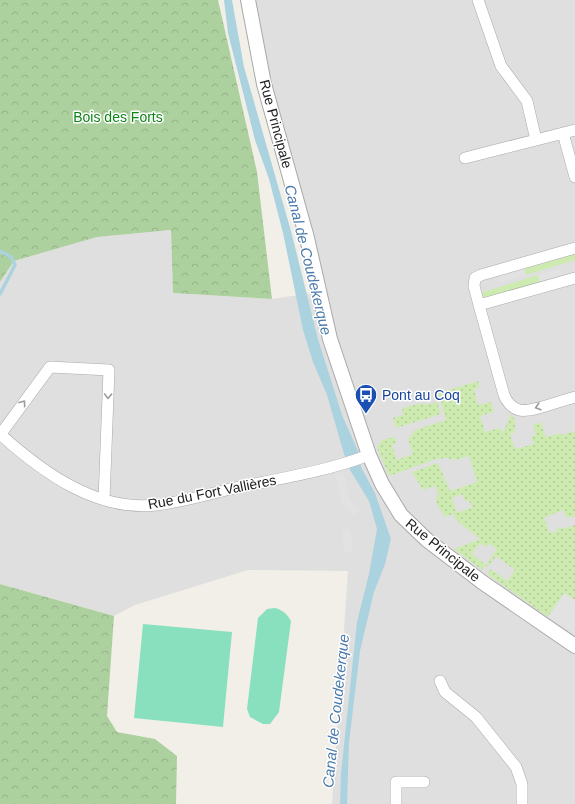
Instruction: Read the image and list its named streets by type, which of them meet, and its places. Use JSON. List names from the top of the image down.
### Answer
{
  "streets": {
    "street": ["Rue Principale", "Rue du Fort Vallières"]
  },
  "crossings": [
    ["Rue Principale", "Rue du Fort Vallières"]
  ],
  "water": ["Canal de Coudekerque"],
  "parks": ["Bois des Forts"],
  "places": {
    "bus stop": ["Pont au Coq"]
  }
}
